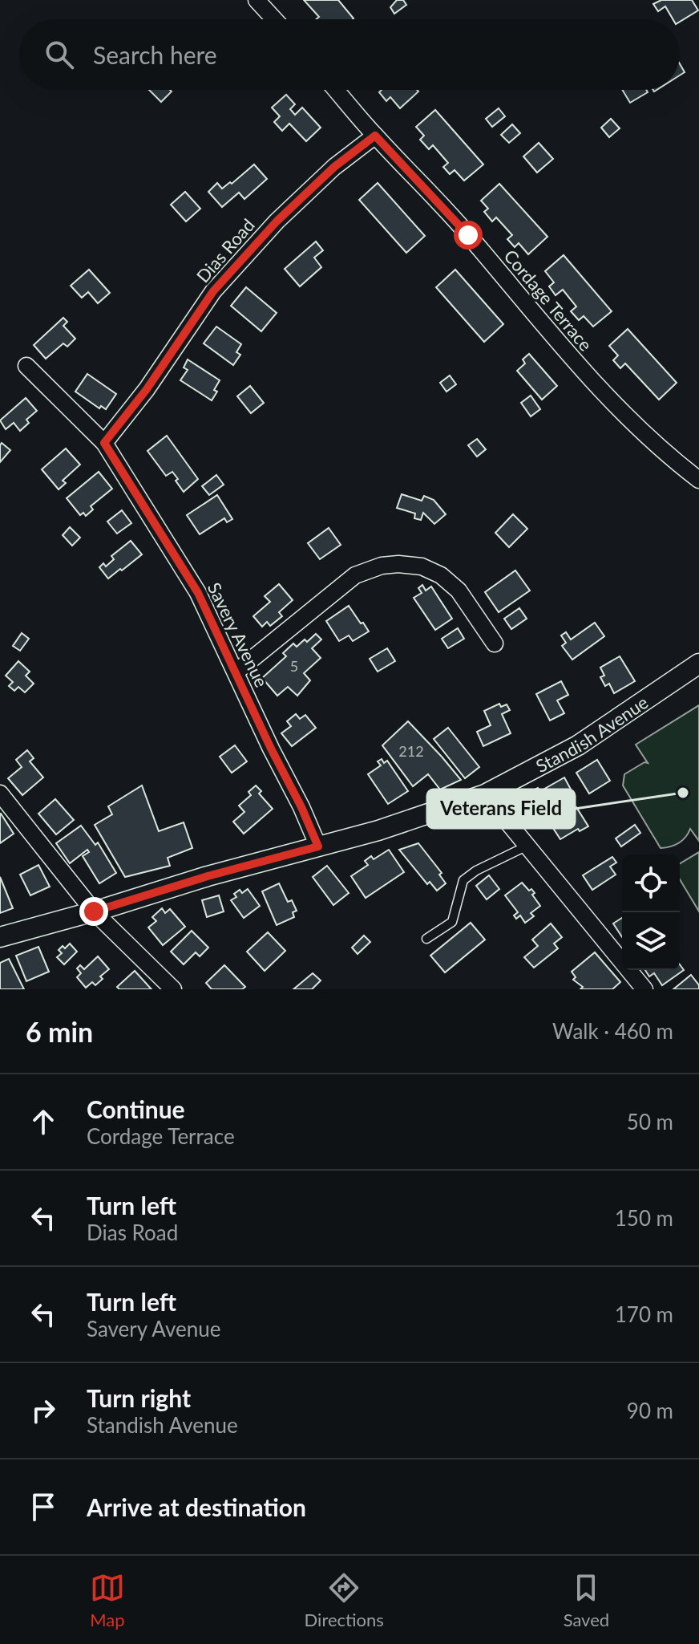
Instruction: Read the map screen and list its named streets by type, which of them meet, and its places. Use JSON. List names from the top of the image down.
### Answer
{
  "streets": {
    "street": [
      "Dias Road",
      "Cordage Terrace",
      "Savery Avenue",
      "Standish Avenue"
    ]
  },
  "crossings": [
    ["Dias Road", "Cordage Terrace"],
    ["Dias Road", "Savery Avenue"],
    ["Savery Avenue", "Standish Avenue"]
  ],
  "places": ["Veterans Field"],
  "house_numbers": ["5", "212"],
  "page": {
    "search": "Search here",
    "heading": ["6 min", "Walk · 460 m"],
    "list": [
      ["Continue", "Cordage Terrace", "50 m"],
      ["Turn left", "Dias Road", "150 m"],
      ["Turn left", "Savery Avenue", "170 m"],
      ["Turn right", "Standish Avenue", "90 m"],
      "Arrive at destination"
    ],
    "nav": ["Map", "Directions", "Saved"]
  }
}
